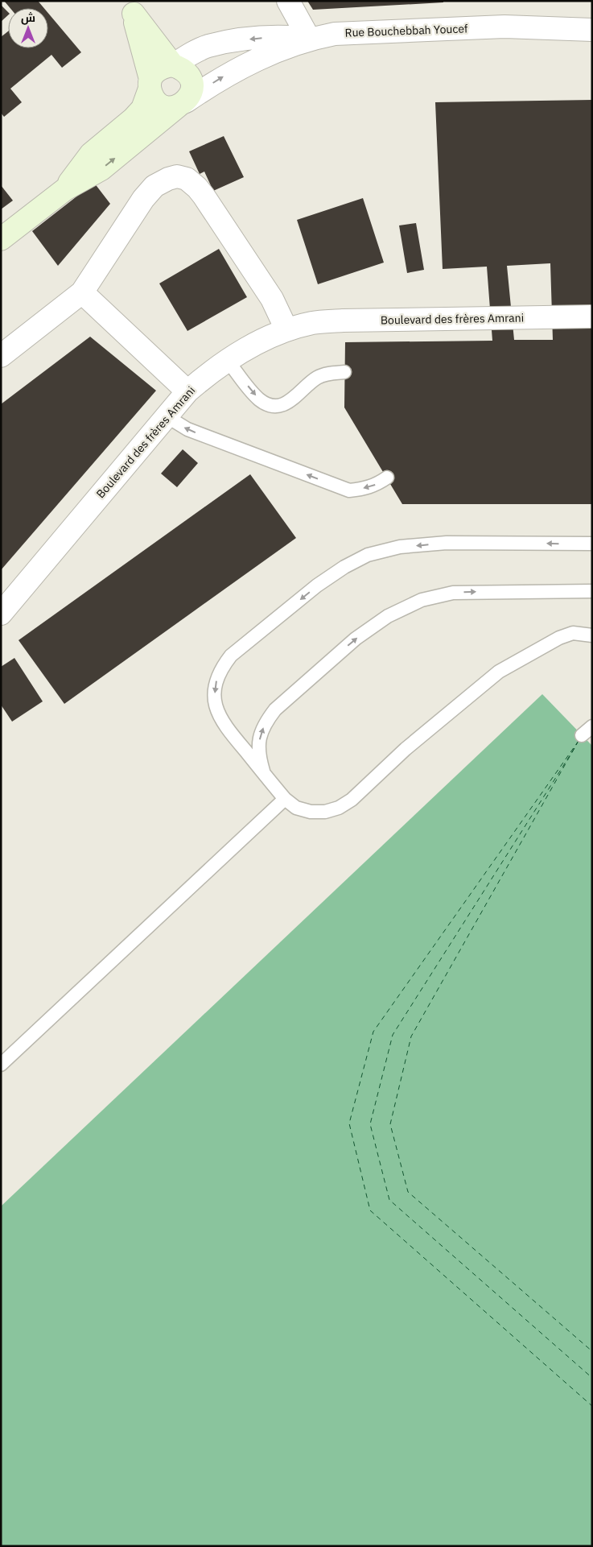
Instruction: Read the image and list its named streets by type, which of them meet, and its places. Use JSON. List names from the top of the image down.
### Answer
{
  "streets": {
    "main road": ["Rue Bouchebbah Youcef"],
    "street": ["Boulevard des frères Amrani"]
  },
  "north": "top"
}
